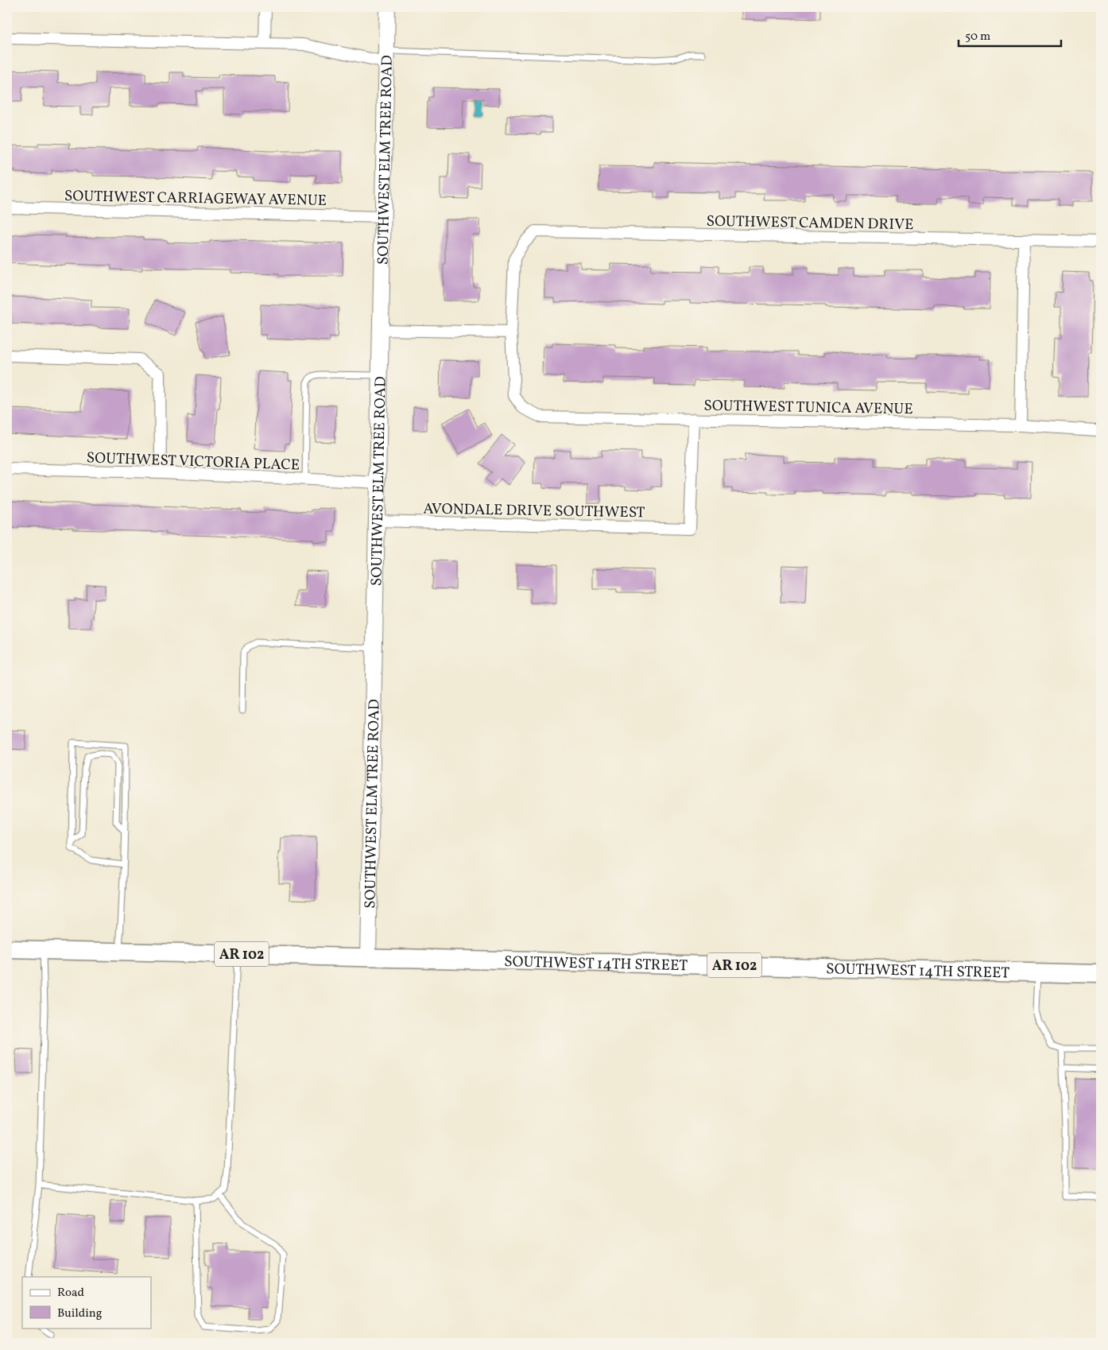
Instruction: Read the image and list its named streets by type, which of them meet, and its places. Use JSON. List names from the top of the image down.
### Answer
{
  "streets": {
    "main road": ["AR 102", "SOUTHWEST 14TH STREET"],
    "street": [
      "SOUTHWEST ELM TREE ROAD",
      "SOUTHWEST CARRIAGEWAY AVENUE",
      "SOUTHWEST CAMDEN DRIVE",
      "SOUTHWEST TUNICA AVENUE",
      "SOUTHWEST VICTORIA PLACE",
      "AVONDALE DRIVE SOUTHWEST"
    ]
  },
  "crossings": [
    ["SOUTHWEST ELM TREE ROAD", "SOUTHWEST CARRIAGEWAY AVENUE"],
    ["SOUTHWEST ELM TREE ROAD", "SOUTHWEST VICTORIA PLACE"],
    ["SOUTHWEST ELM TREE ROAD", "AVONDALE DRIVE SOUTHWEST"],
    ["SOUTHWEST ELM TREE ROAD", "SOUTHWEST 14TH STREET"],
    ["SOUTHWEST CAMDEN DRIVE", "SOUTHWEST TUNICA AVENUE"],
    ["SOUTHWEST TUNICA AVENUE", "AVONDALE DRIVE SOUTHWEST"],
    ["AR 102", "SOUTHWEST 14TH STREET"]
  ],
  "legend": ["Road", "Building"],
  "scale_bar": "50 m"
}
